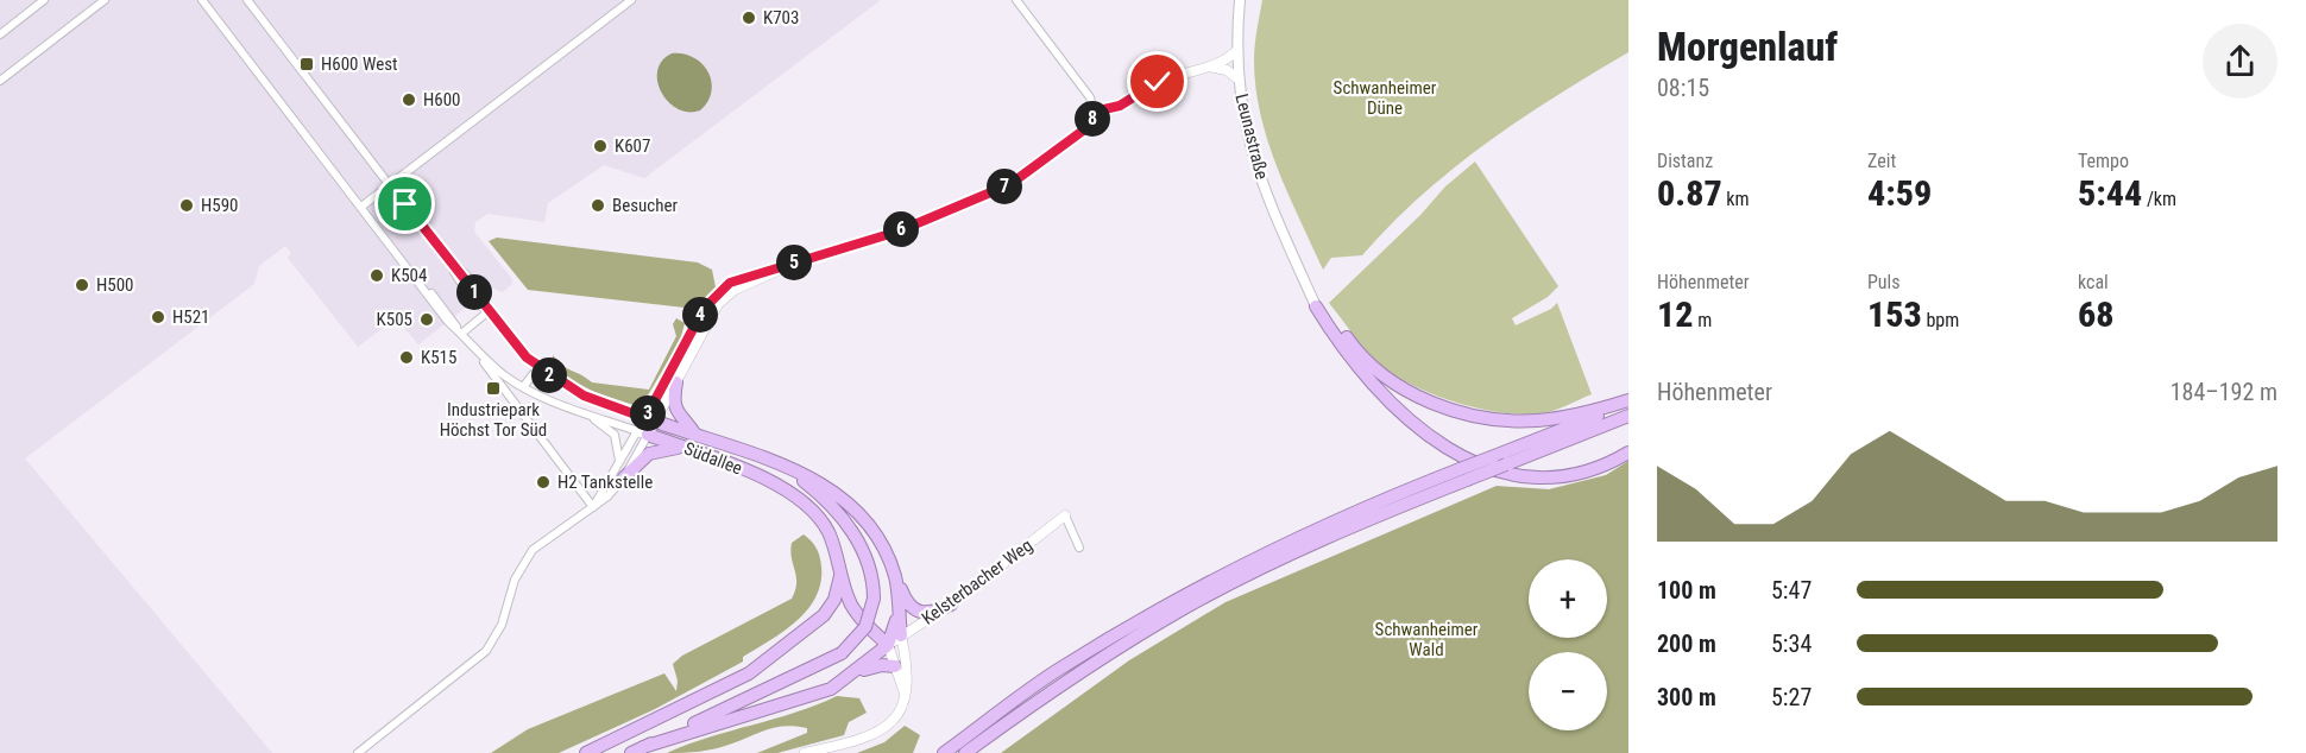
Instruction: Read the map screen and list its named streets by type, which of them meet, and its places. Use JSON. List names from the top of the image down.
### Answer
{
  "streets": {
    "highway": ["Südallee"],
    "main road": ["Leunastraße"],
    "street": ["Kelsterbacher Weg"]
  },
  "crossings": [
    ["Südallee", "Kelsterbacher Weg"]
  ],
  "parks": ["Schwanheimer Düne", "Schwanheimer Wald"],
  "places": {
    "other": [
      "K703",
      "H600",
      "K607",
      "H590",
      "Besucher",
      "K504",
      "H500",
      "H521",
      "K505",
      "K515",
      "H2 Tankstelle"
    ],
    "transit": ["H600 West", "Industriepark Höchst Tor Süd"]
  },
  "page": {
    "heading": ["Morgenlauf", "08:15"],
    "pins": [
      "8",
      "7",
      "6",
      "5",
      "1",
      "4",
      "2",
      "3"
    ],
    "stats": [
      ["Distanz", "0.87 km"],
      ["Zeit", "4:59"],
      ["Tempo", "5:44 /km"],
      ["Höhenmeter", "12 m"],
      ["Puls", "153 bpm"],
      ["kcal", "68"]
    ],
    "chart": ["Höhenmeter", "184–192 m"],
    "map_buttons": ["+", "−"],
    "list": [
      {
        "name": "100 m",
        "note": "5:47"
      },
      {
        "name": "200 m",
        "note": "5:34"
      },
      {
        "name": "300 m",
        "note": "5:27"
      }
    ]
  }
}
